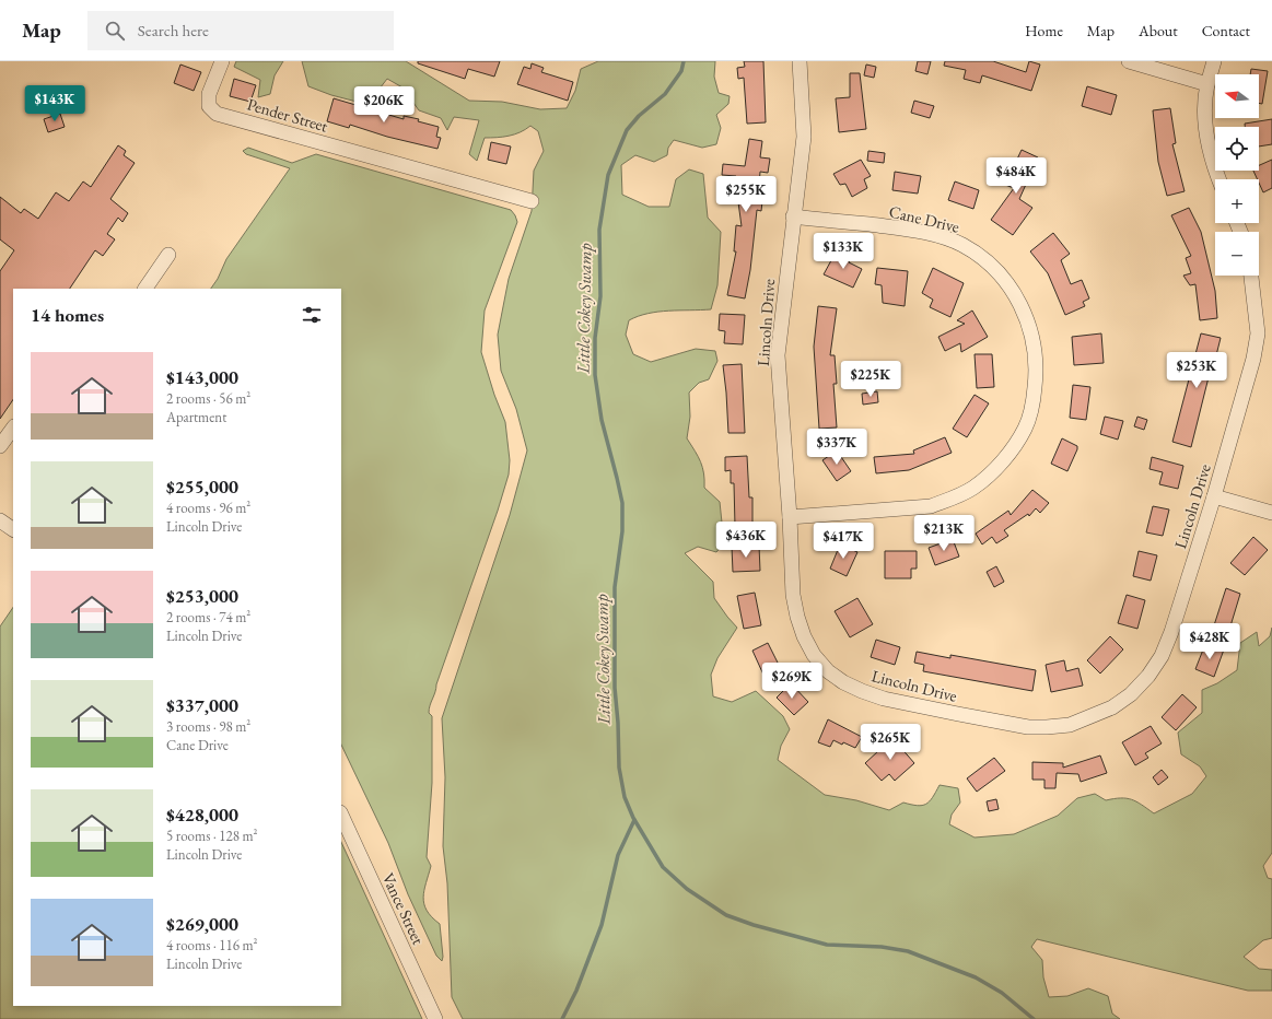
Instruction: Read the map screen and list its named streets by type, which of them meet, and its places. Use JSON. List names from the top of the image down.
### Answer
{
  "streets": {
    "street": [
      "Pender Street",
      "Cane Drive",
      "Lincoln Drive",
      "Vance Street"
    ]
  },
  "crossings": [
    ["Cane Drive", "Lincoln Drive"]
  ],
  "water": ["Little Cokey Swamp"],
  "north": "left",
  "page": {
    "header": "Map",
    "search": "Search here",
    "nav": [
      "Home",
      "Map",
      "About",
      "Contact"
    ],
    "map_buttons": ["+", "−"],
    "price": [
      "$143K",
      "$206K",
      "$484K",
      "$255K",
      "$133K",
      "$253K",
      "$225K",
      "$337K",
      "$213K",
      "$436K",
      "$417K",
      "$428K",
      "$269K",
      "$265K"
    ],
    "heading": "14 homes",
    "list": [
      {
        "name": "$143,000",
        "note": "2 rooms · 56 m² · Apartment"
      },
      {
        "name": "$255,000",
        "note": "4 rooms · 96 m² · Lincoln Drive"
      },
      {
        "name": "$253,000",
        "note": "2 rooms · 74 m² · Lincoln Drive"
      },
      {
        "name": "$337,000",
        "note": "3 rooms · 98 m² · Cane Drive"
      },
      {
        "name": "$428,000",
        "note": "5 rooms · 128 m² · Lincoln Drive"
      },
      {
        "name": "$269,000",
        "note": "4 rooms · 116 m² · Lincoln Drive"
      }
    ]
  }
}
